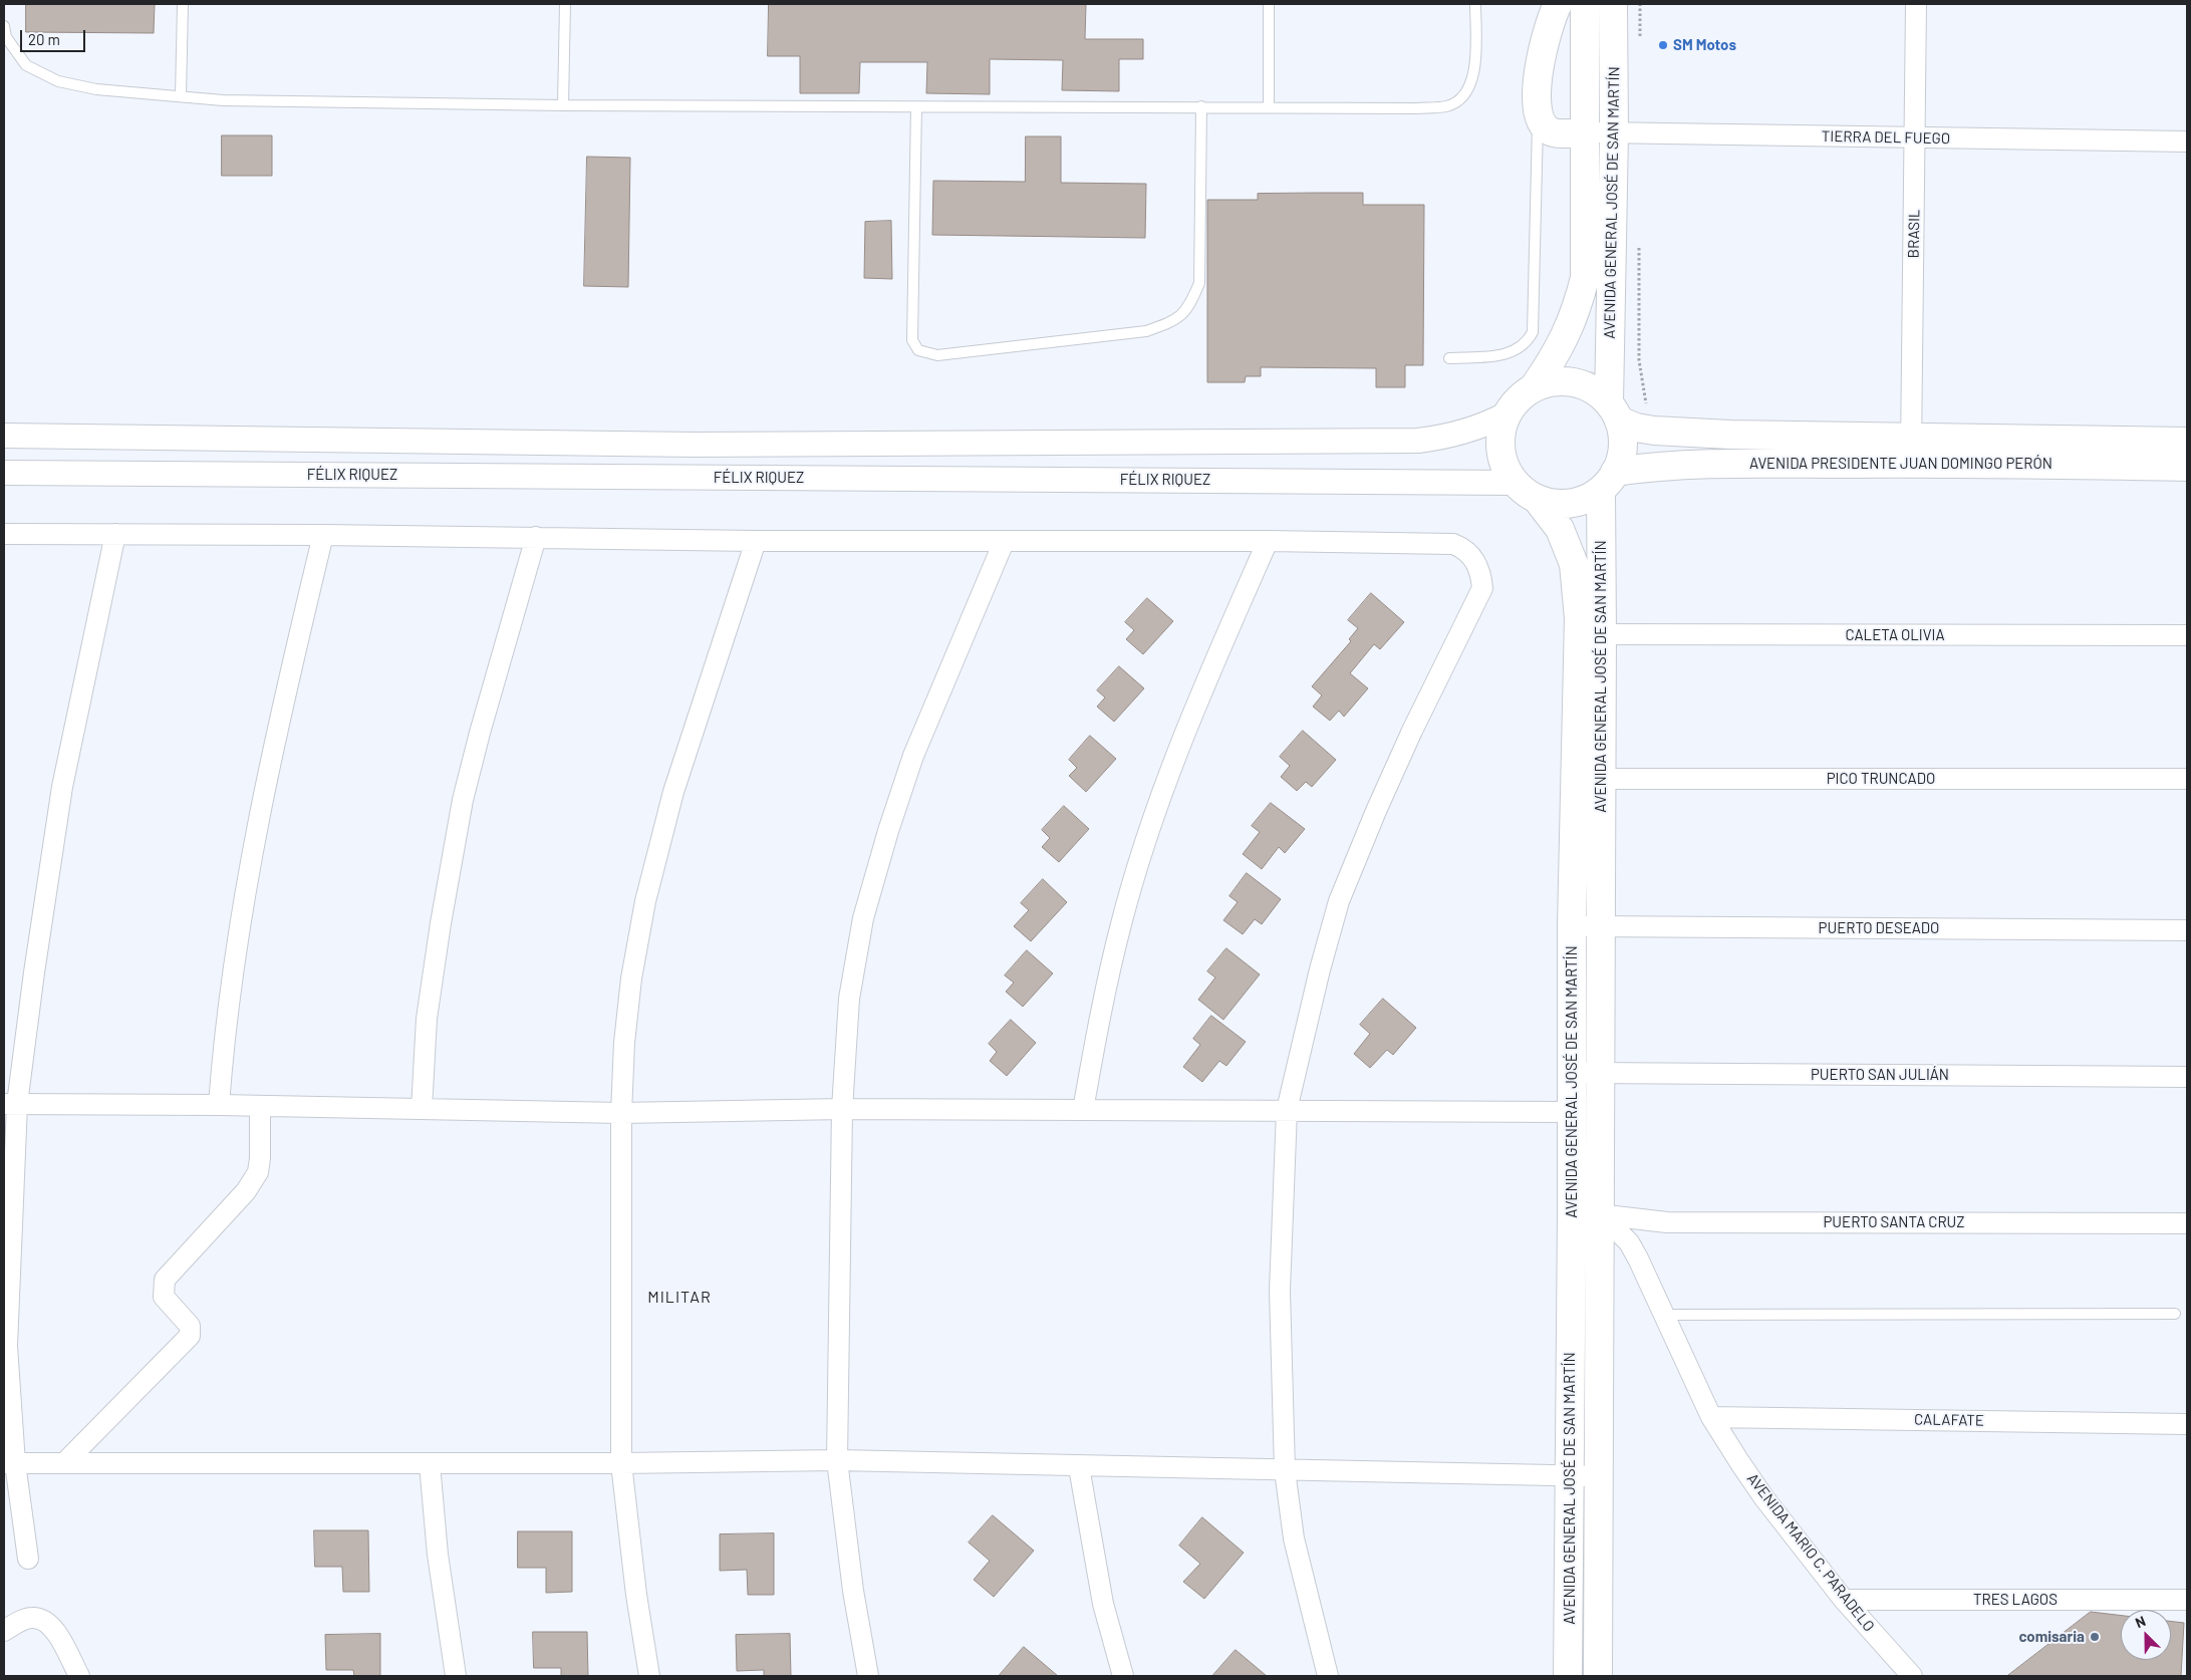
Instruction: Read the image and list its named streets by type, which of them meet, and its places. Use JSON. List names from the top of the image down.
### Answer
{
  "streets": {
    "main road": ["AVENIDA GENERAL JOSÉ DE SAN MARTÍN", "AVENIDA PRESIDENTE JUAN DOMINGO PERÓN"],
    "street": [
      "TIERRA DEL FUEGO",
      "BRASIL",
      "FÉLIX RIQUEZ",
      "CALETA OLIVIA",
      "PICO TRUNCADO",
      "PUERTO DESEADO",
      "PUERTO SAN JULIÁN",
      "PUERTO SANTA CRUZ",
      "CALAFATE",
      "AVENIDA MARIO C. PARADELO",
      "TRES LAGOS"
    ]
  },
  "crossings": [
    ["TIERRA DEL FUEGO", "AVENIDA GENERAL JOSÉ DE SAN MARTÍN"],
    ["TIERRA DEL FUEGO", "BRASIL"],
    ["AVENIDA GENERAL JOSÉ DE SAN MARTÍN", "AVENIDA PRESIDENTE JUAN DOMINGO PERÓN"],
    ["AVENIDA GENERAL JOSÉ DE SAN MARTÍN", "FÉLIX RIQUEZ"],
    ["AVENIDA GENERAL JOSÉ DE SAN MARTÍN", "CALETA OLIVIA"],
    ["AVENIDA GENERAL JOSÉ DE SAN MARTÍN", "PICO TRUNCADO"],
    ["AVENIDA GENERAL JOSÉ DE SAN MARTÍN", "PUERTO DESEADO"],
    ["AVENIDA GENERAL JOSÉ DE SAN MARTÍN", "PUERTO SAN JULIÁN"],
    ["AVENIDA GENERAL JOSÉ DE SAN MARTÍN", "PUERTO SANTA CRUZ"],
    ["AVENIDA GENERAL JOSÉ DE SAN MARTÍN", "AVENIDA MARIO C. PARADELO"],
    ["BRASIL", "AVENIDA PRESIDENTE JUAN DOMINGO PERÓN"],
    ["AVENIDA PRESIDENTE JUAN DOMINGO PERÓN", "FÉLIX RIQUEZ"],
    ["PUERTO SANTA CRUZ", "AVENIDA MARIO C. PARADELO"],
    ["CALAFATE", "AVENIDA MARIO C. PARADELO"],
    ["AVENIDA MARIO C. PARADELO", "TRES LAGOS"]
  ],
  "districts": ["MILITAR"],
  "places": ["SM Motos", "comisaria"],
  "scale_bar": "20 m",
  "north": "top left"
}
